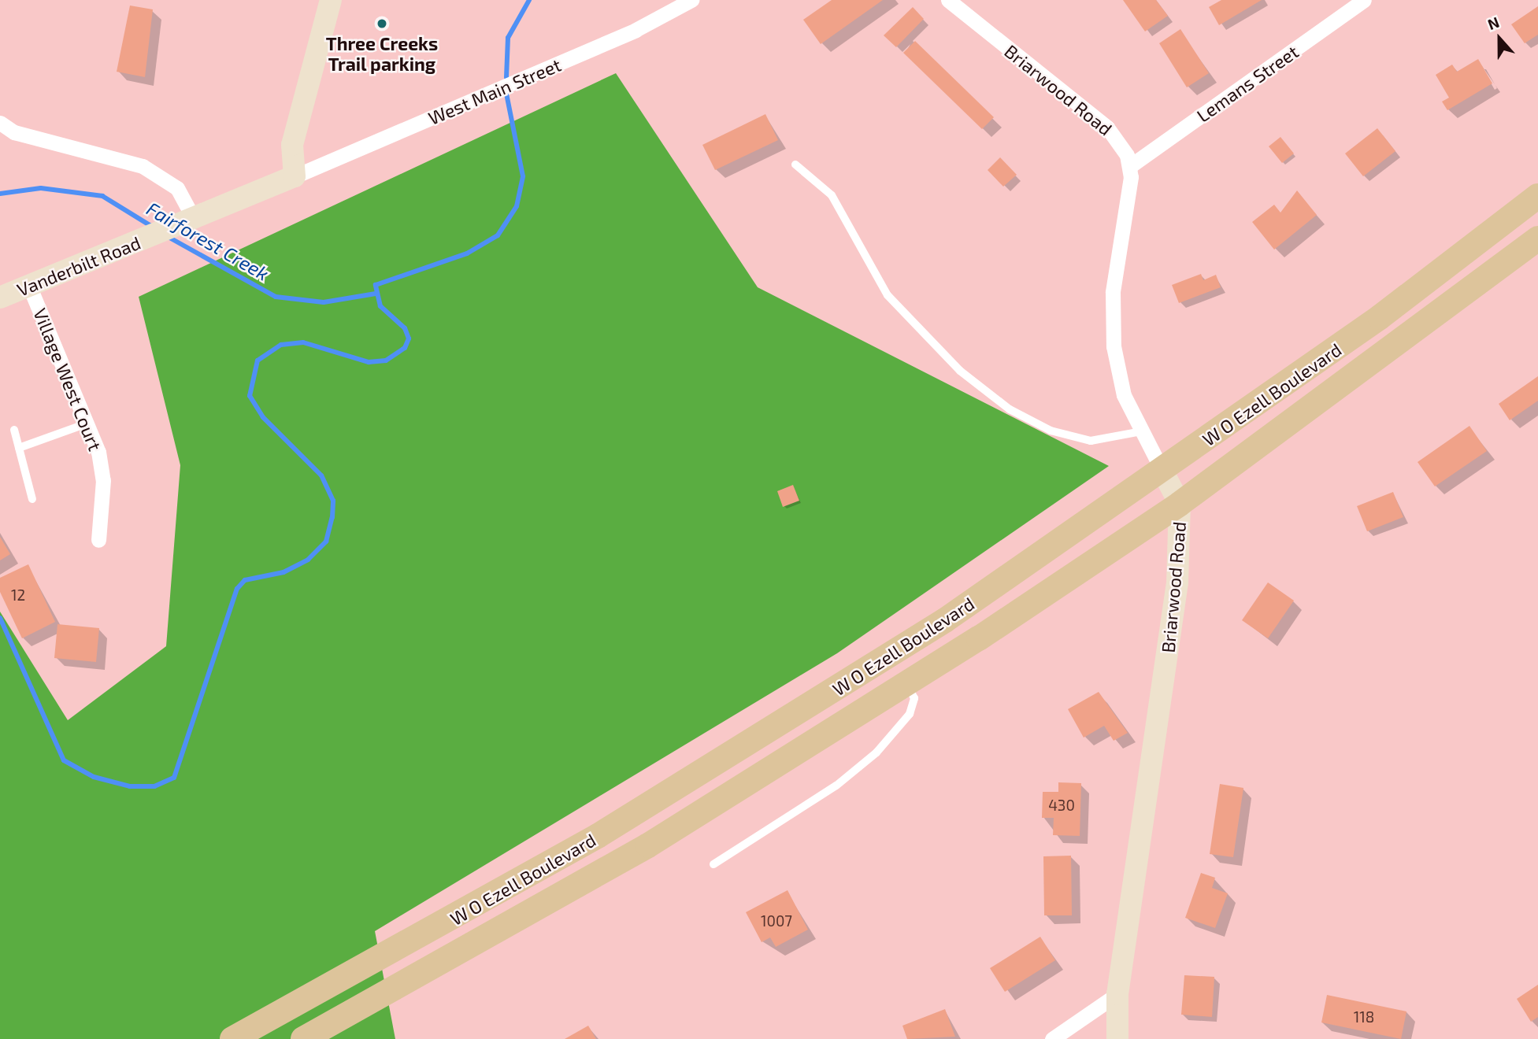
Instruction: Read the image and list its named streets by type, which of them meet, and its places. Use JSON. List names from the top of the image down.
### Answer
{
  "streets": {
    "main road": ["W O Ezell Boulevard"],
    "street": [
      "Lemans Street",
      "Briarwood Road",
      "West Main Street",
      "Vanderbilt Road",
      "Village West Court"
    ]
  },
  "crossings": [
    ["Lemans Street", "Briarwood Road"],
    ["Briarwood Road", "W O Ezell Boulevard"],
    ["West Main Street", "Vanderbilt Road"],
    ["Vanderbilt Road", "Village West Court"]
  ],
  "water": ["Fairforest Creek"],
  "places": ["Three Creeks Trail parking"],
  "house_numbers": [
    "12",
    "430",
    "1007",
    "118"
  ],
  "north": "top"
}
